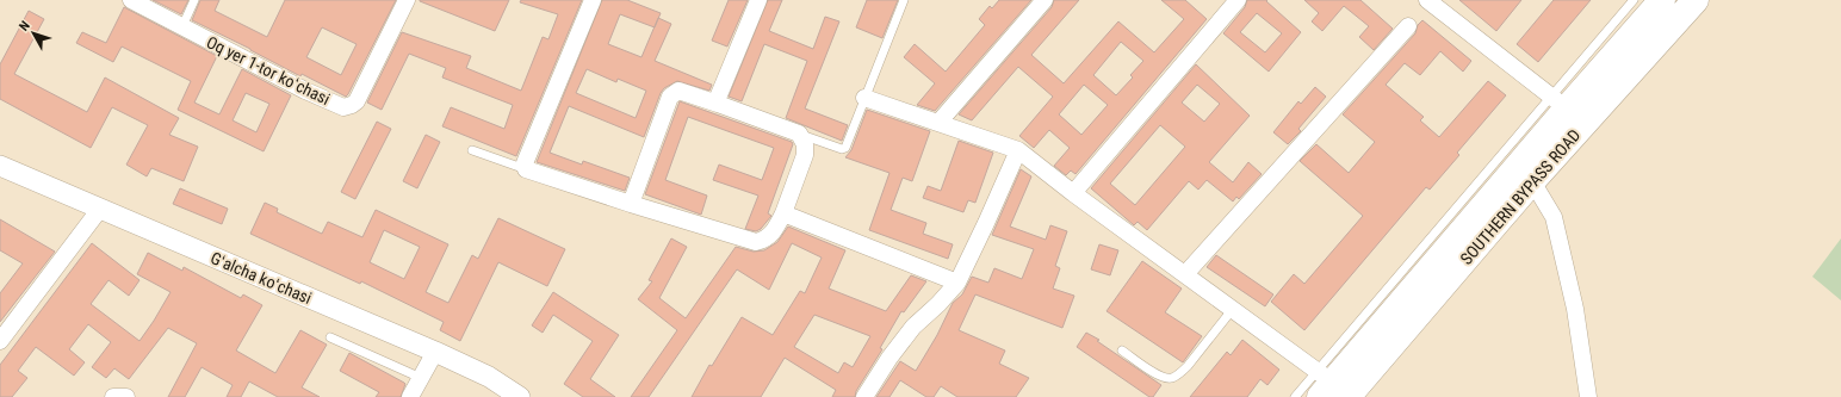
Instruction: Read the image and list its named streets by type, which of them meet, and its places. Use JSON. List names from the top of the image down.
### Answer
{
  "streets": {
    "highway": ["SOUTHERN BYPASS ROAD"],
    "street": ["Oq yer 1-tor koʻchasi", "Gʻalcha koʻchasi"]
  },
  "north": "top left"
}
